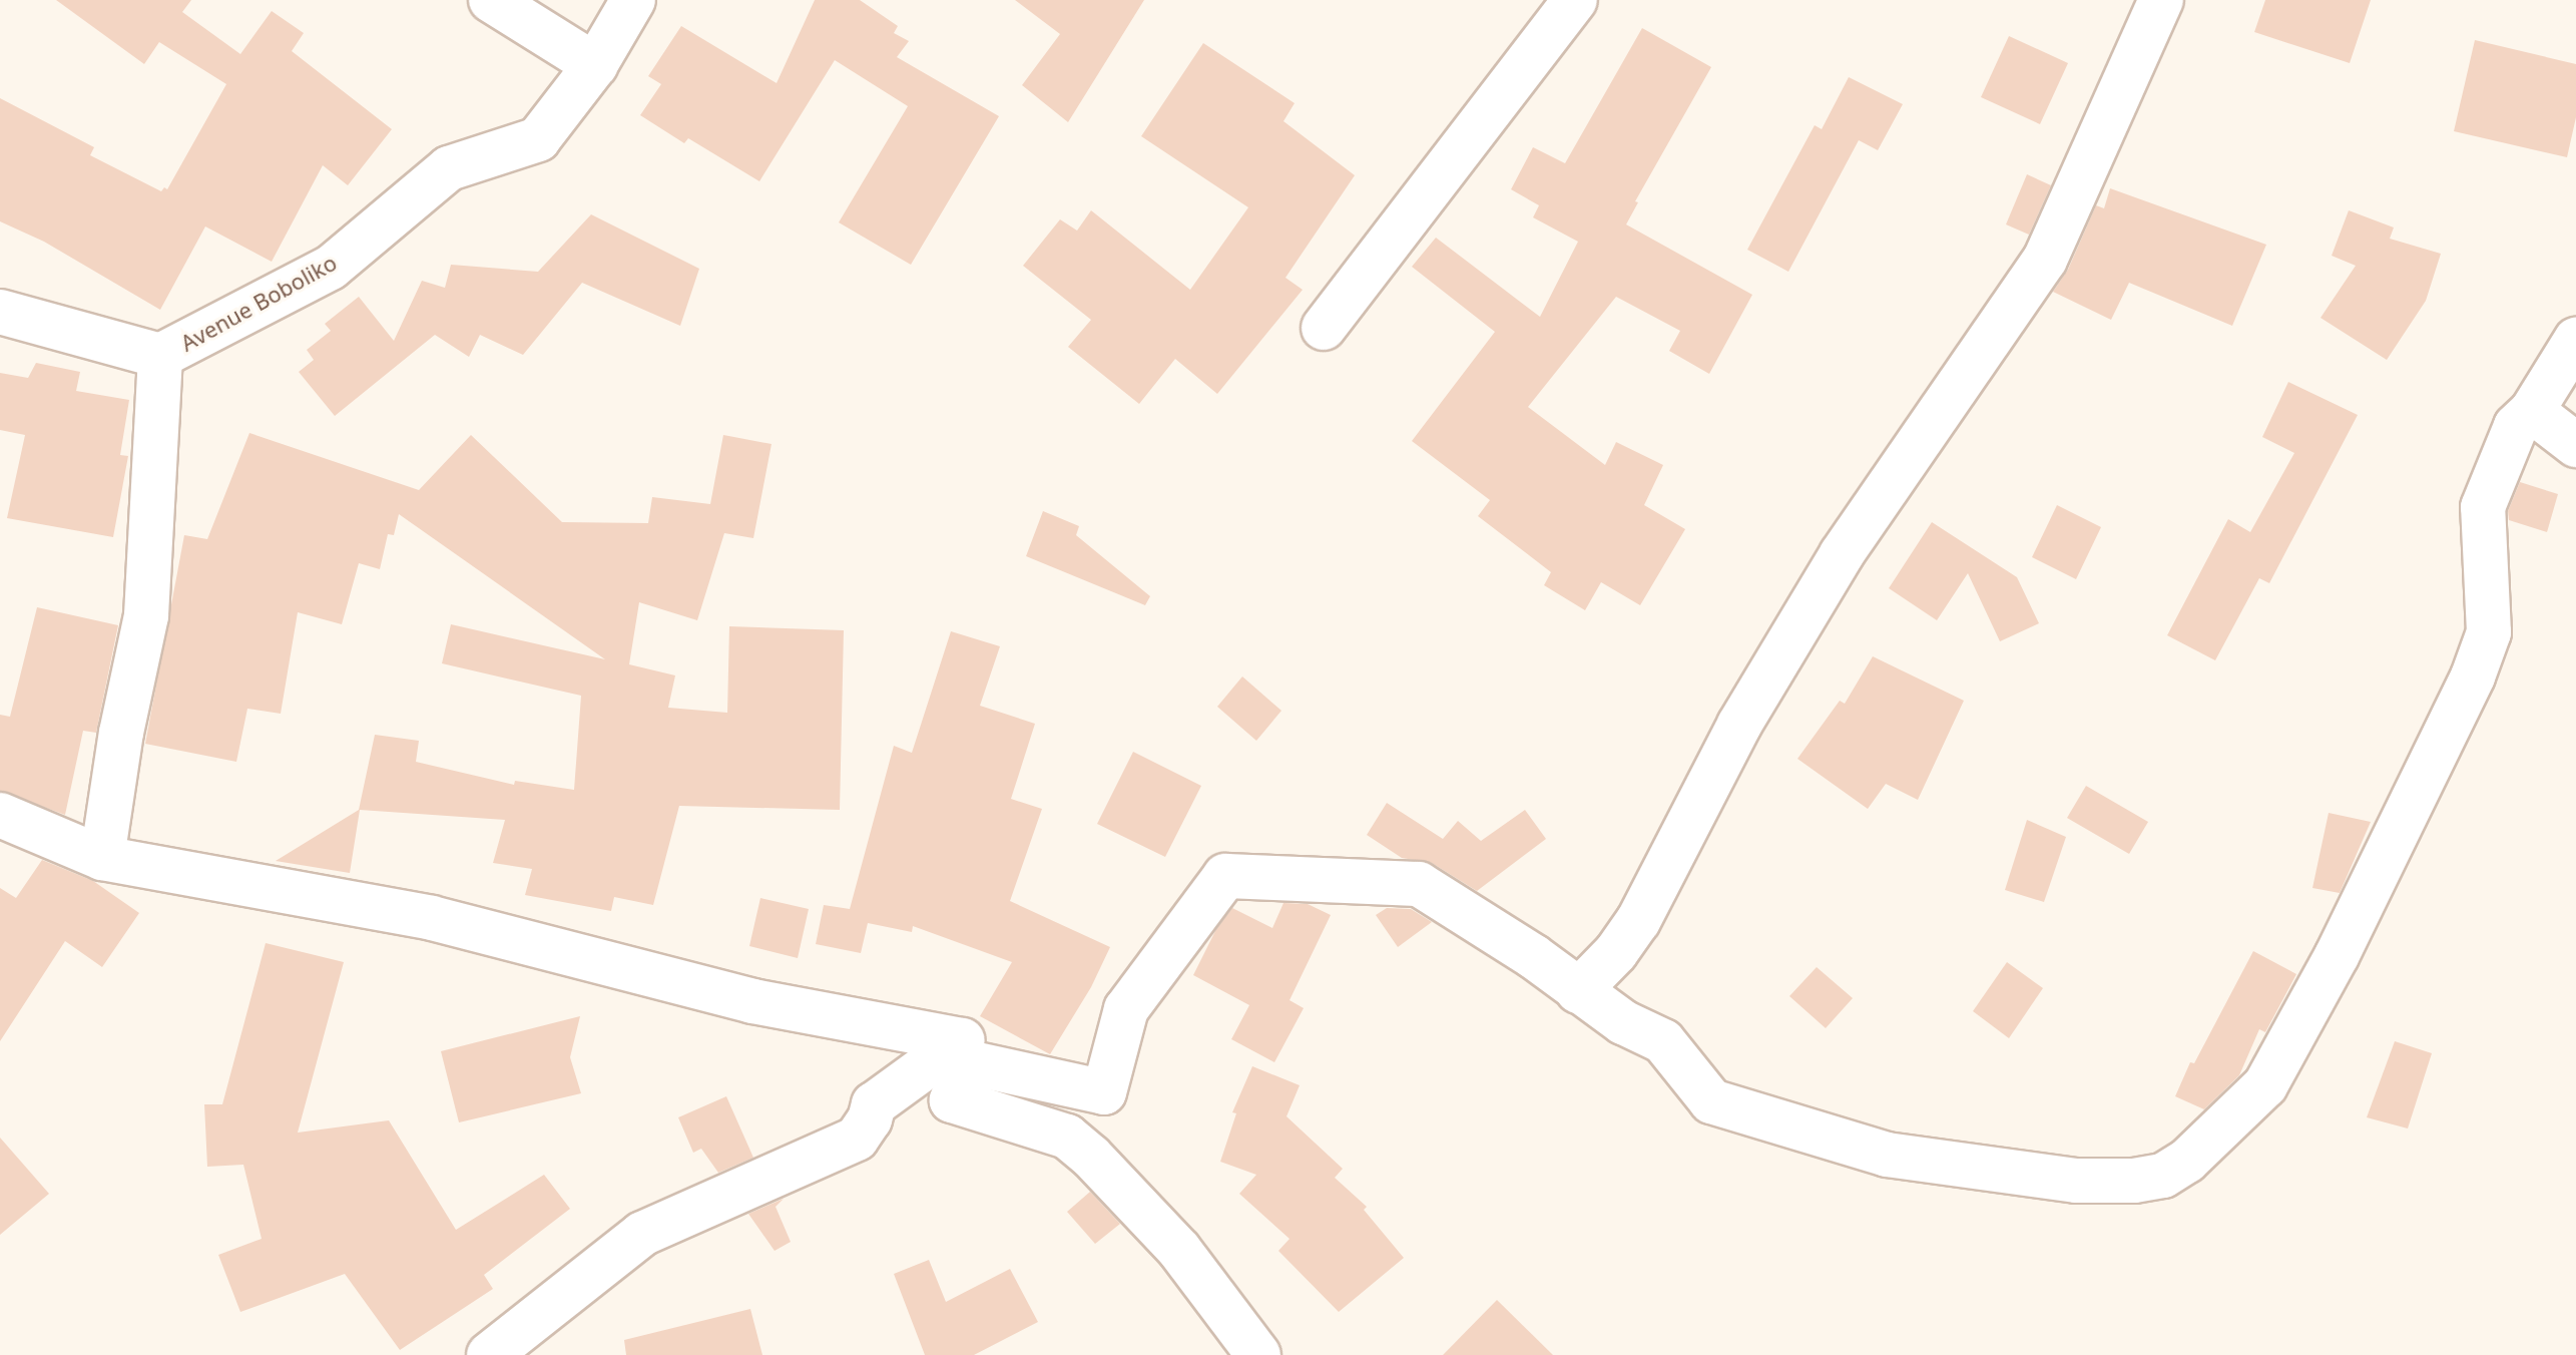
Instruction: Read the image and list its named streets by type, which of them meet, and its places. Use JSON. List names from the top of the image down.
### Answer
{
  "streets": {
    "street": ["Avenue Boboliko"]
  }
}
